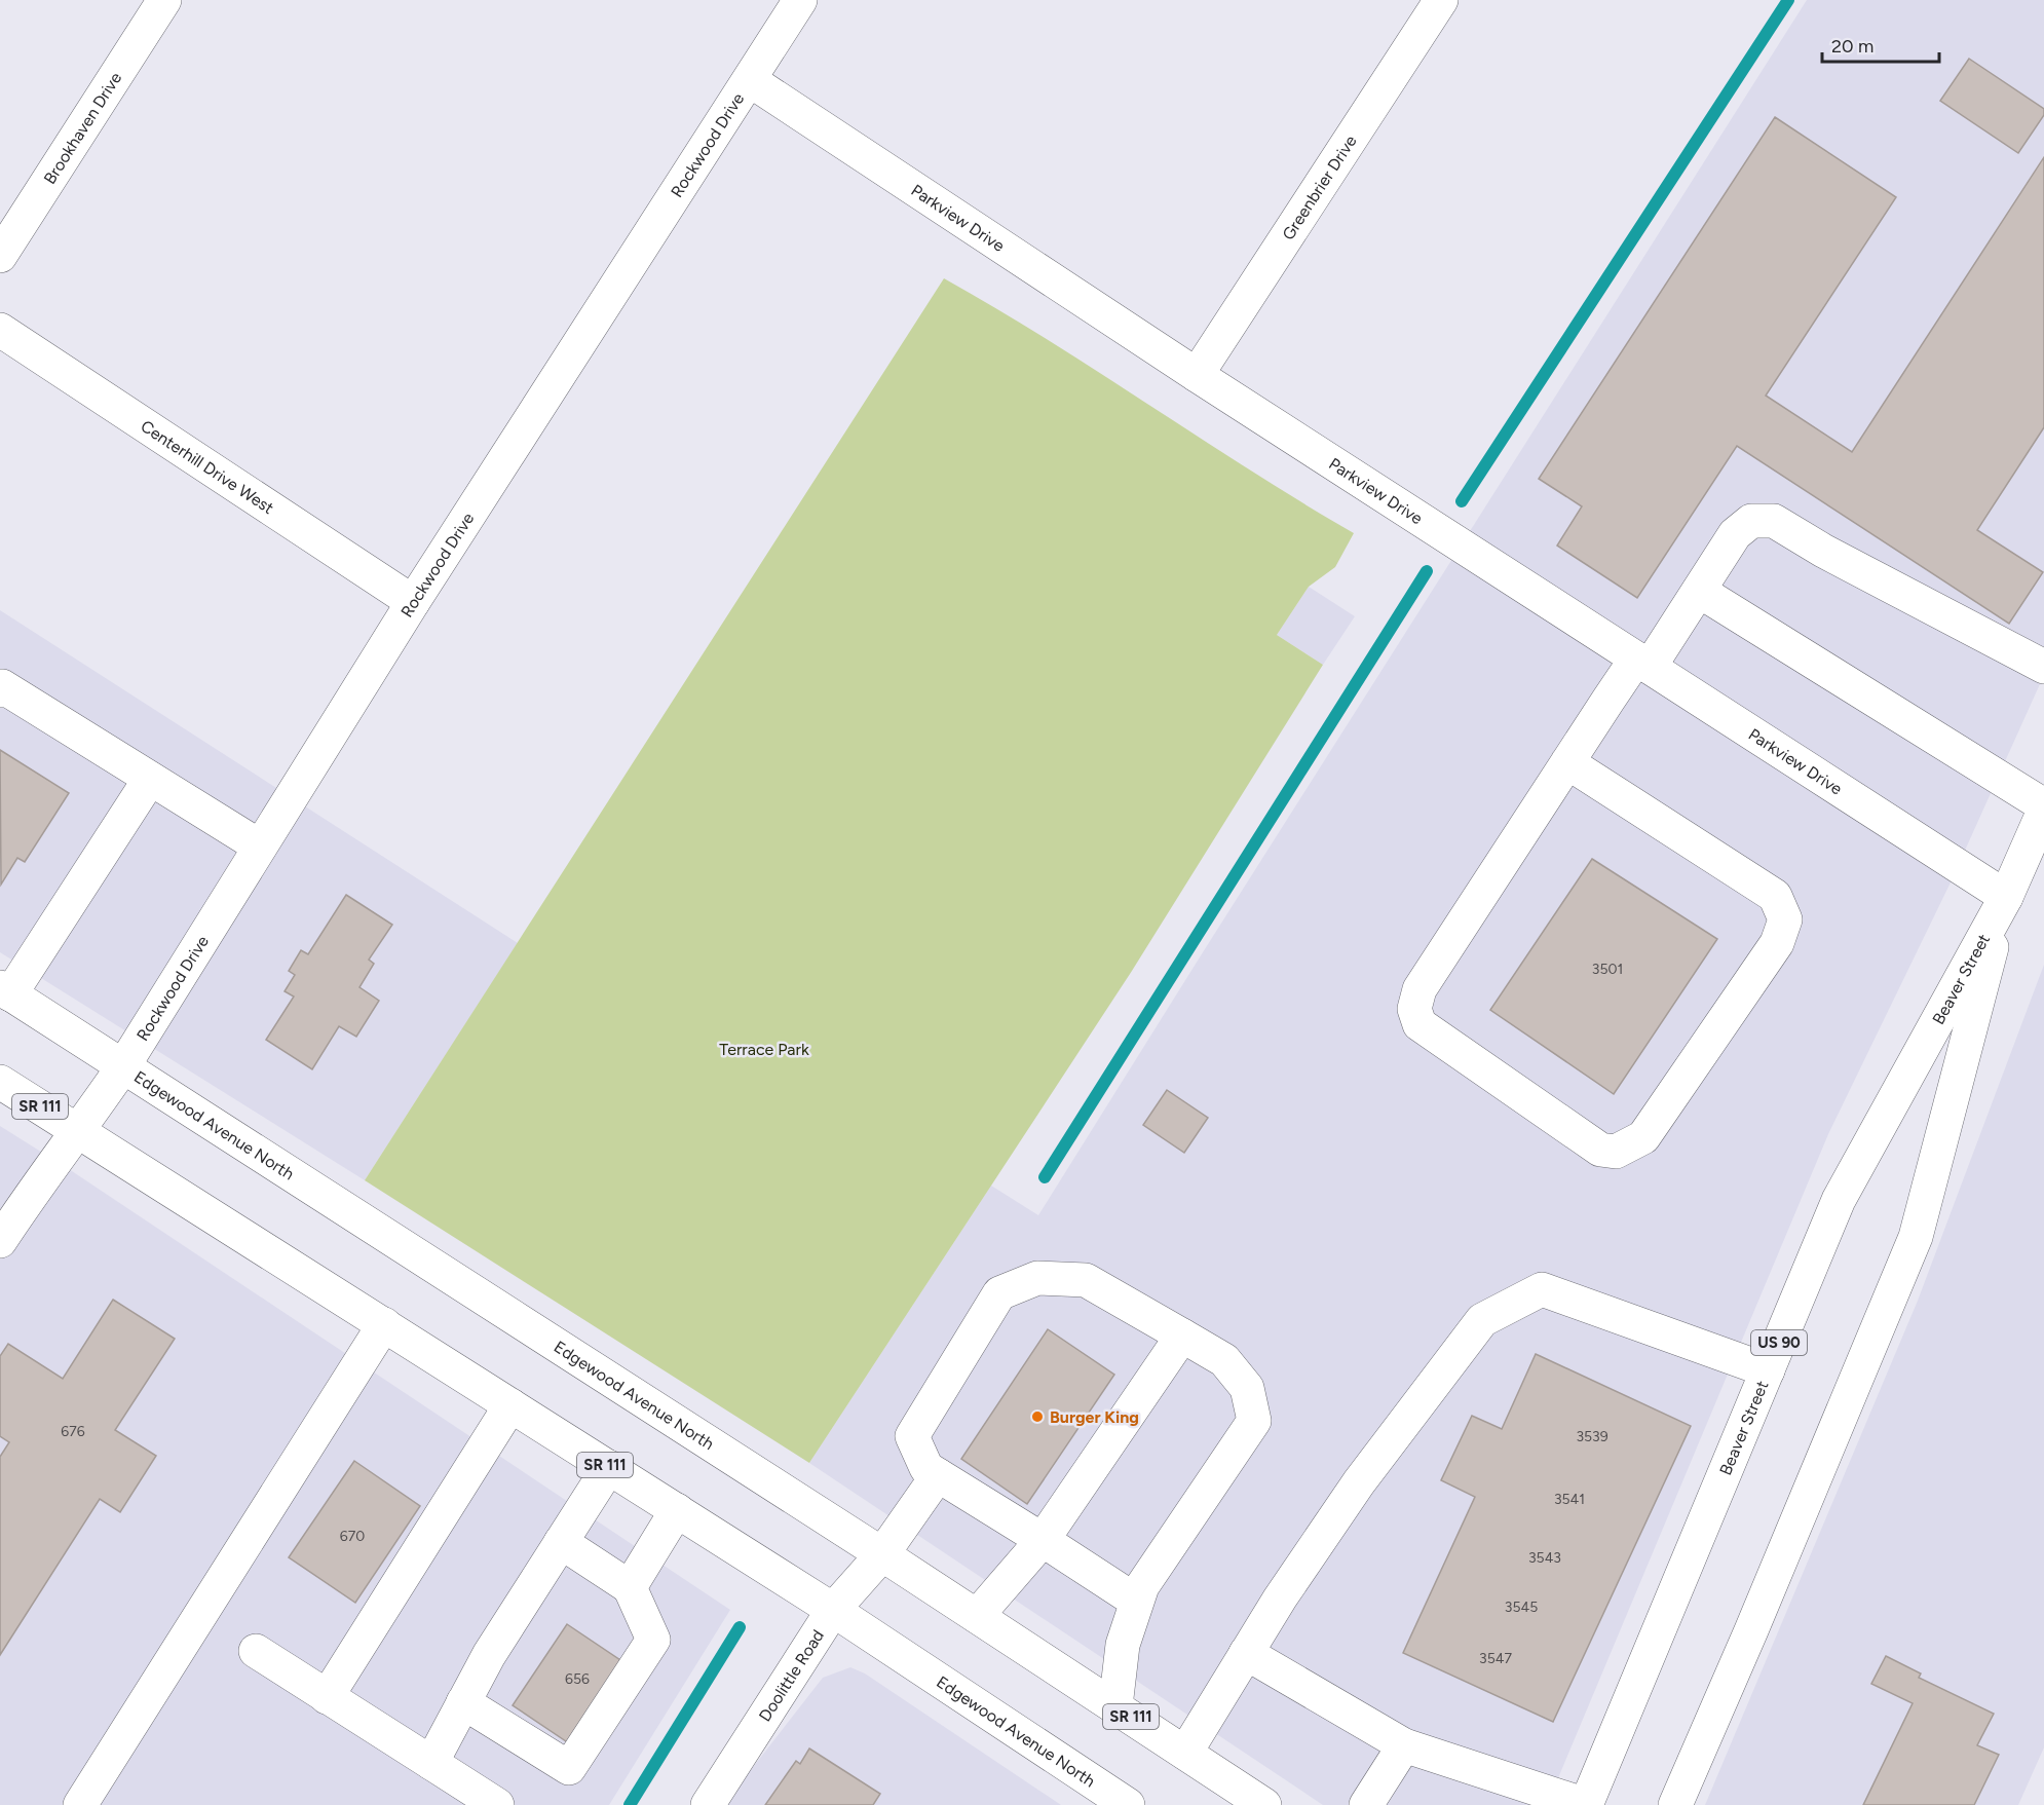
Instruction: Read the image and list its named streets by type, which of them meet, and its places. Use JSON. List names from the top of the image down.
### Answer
{
  "streets": {
    "main road": [
      "Brookhaven Drive",
      "Rockwood Drive",
      "Greenbrier Drive",
      "Parkview Drive",
      "Centerhill Drive West",
      "Beaver Street",
      "SR 111",
      "Edgewood Avenue North",
      "US 90",
      "Doolittle Road"
    ]
  },
  "crossings": [
    ["Rockwood Drive", "Parkview Drive"],
    ["Rockwood Drive", "Centerhill Drive West"],
    ["Rockwood Drive", "Edgewood Avenue North"],
    ["Greenbrier Drive", "Parkview Drive"],
    ["Parkview Drive", "Beaver Street"],
    ["Edgewood Avenue North", "Doolittle Road"]
  ],
  "parks": ["Terrace Park"],
  "places": ["Burger King"],
  "house_numbers": [
    "3501",
    "676",
    "3539",
    "3541",
    "670",
    "3543",
    "3545",
    "3547",
    "656"
  ],
  "scale_bar": "20 m"
}
